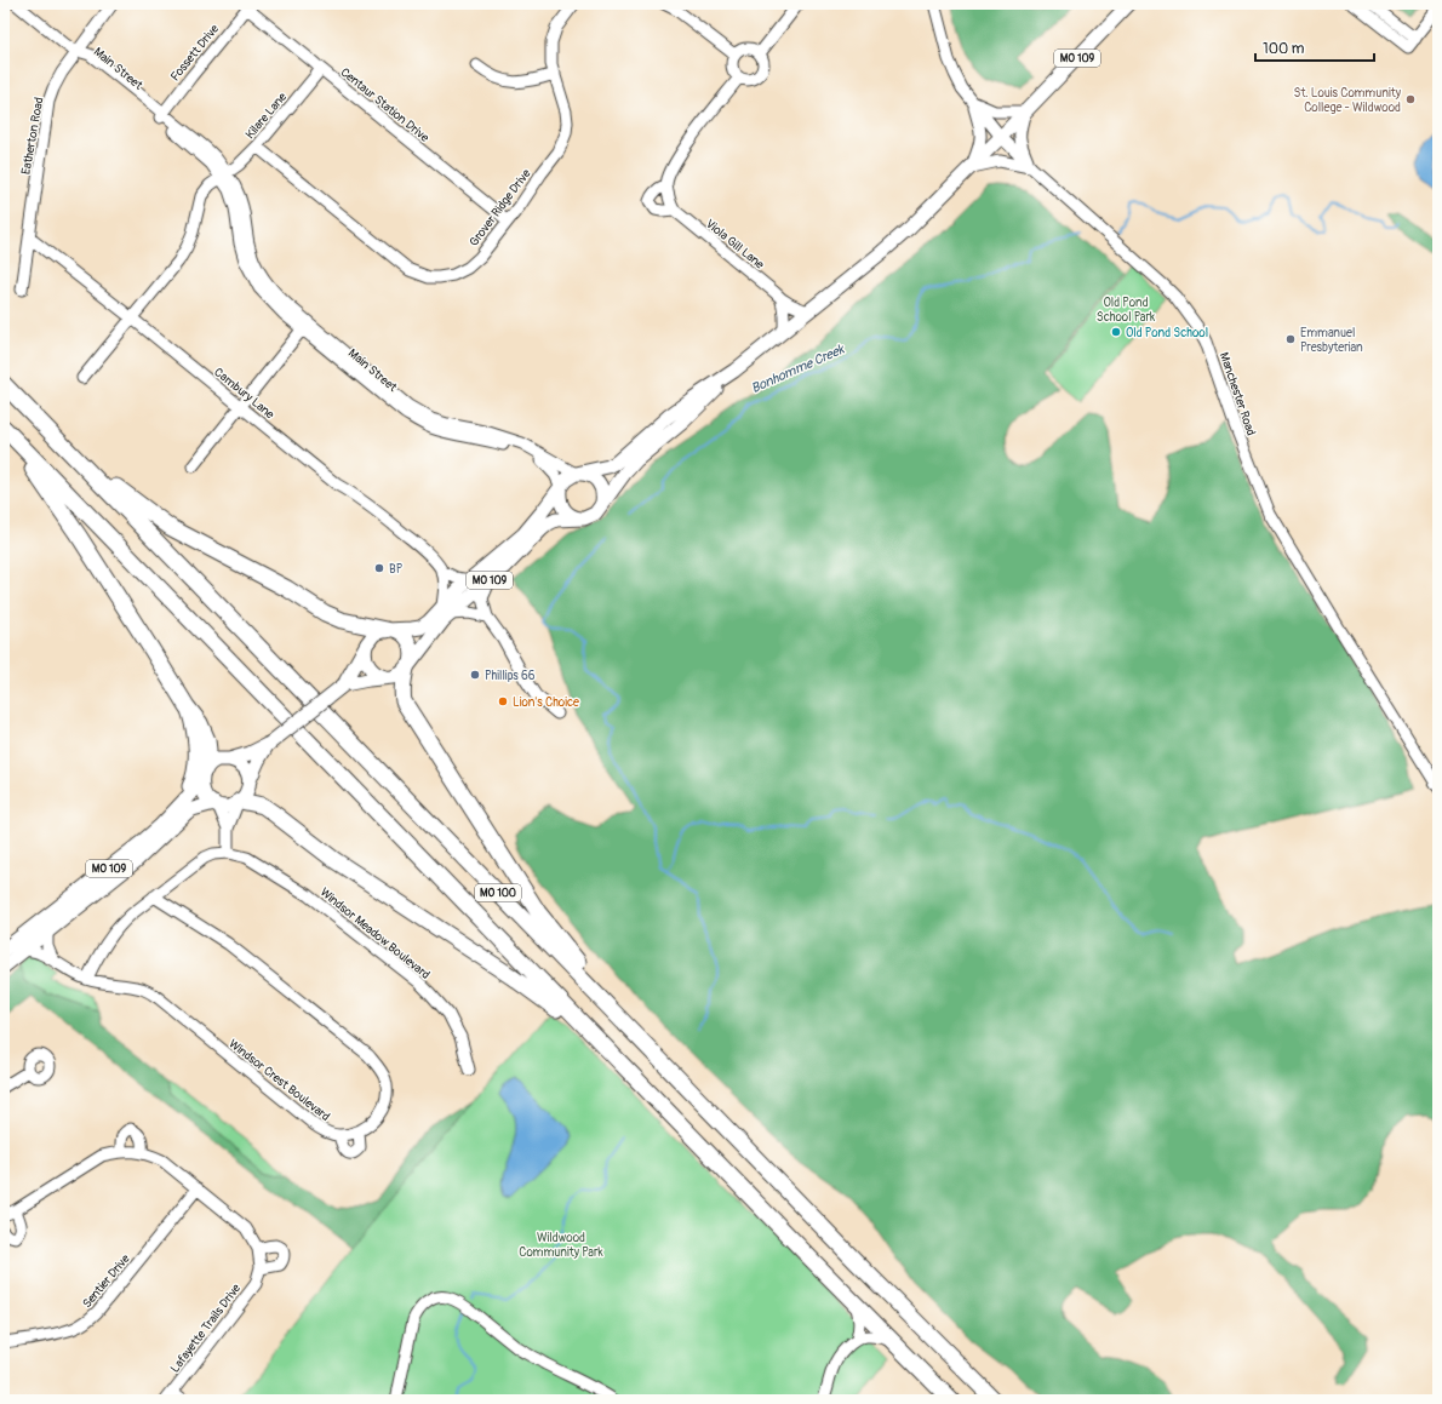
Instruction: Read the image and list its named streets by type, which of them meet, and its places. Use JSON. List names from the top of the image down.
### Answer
{
  "streets": {
    "highway": ["MO 100"],
    "main road": ["MO 109"],
    "street": [
      "Fossett Drive",
      "Main Street",
      "Centaur Station Drive",
      "Kilare Lane",
      "Eatherton Road",
      "Grover Ridge Drive",
      "Viola Gill Lane",
      "Cambury Lane",
      "Manchester Road",
      "Windsor Meadow Boulevard",
      "Windsor Crest Boulevard",
      "Sentier Drive",
      "Lafayette Trails Drive"
    ]
  },
  "crossings": [
    ["Fossett Drive", "Main Street"],
    ["Fossett Drive", "Centaur Station Drive"],
    ["MO 109", "Main Street"],
    ["MO 109", "Viola Gill Lane"],
    ["MO 109", "Manchester Road"],
    ["MO 109", "Windsor Crest Boulevard"],
    ["Main Street", "Kilare Lane"],
    ["Main Street", "Eatherton Road"],
    ["Centaur Station Drive", "Kilare Lane"],
    ["Centaur Station Drive", "Grover Ridge Drive"],
    ["Kilare Lane", "Grover Ridge Drive"],
    ["Kilare Lane", "Cambury Lane"],
    ["Eatherton Road", "Cambury Lane"],
    ["Windsor Meadow Boulevard", "Windsor Crest Boulevard"]
  ],
  "water": ["Bonhomme Creek"],
  "parks": ["Old Pond School Park", "Wildwood Community Park"],
  "places": [
    "St. Louis Community College - Wildwood",
    "Old Pond School",
    "Emmanuel Presbyterian",
    "BP",
    "Phillips 66",
    "Lion's Choice"
  ],
  "scale_bar": "100 m"
}
